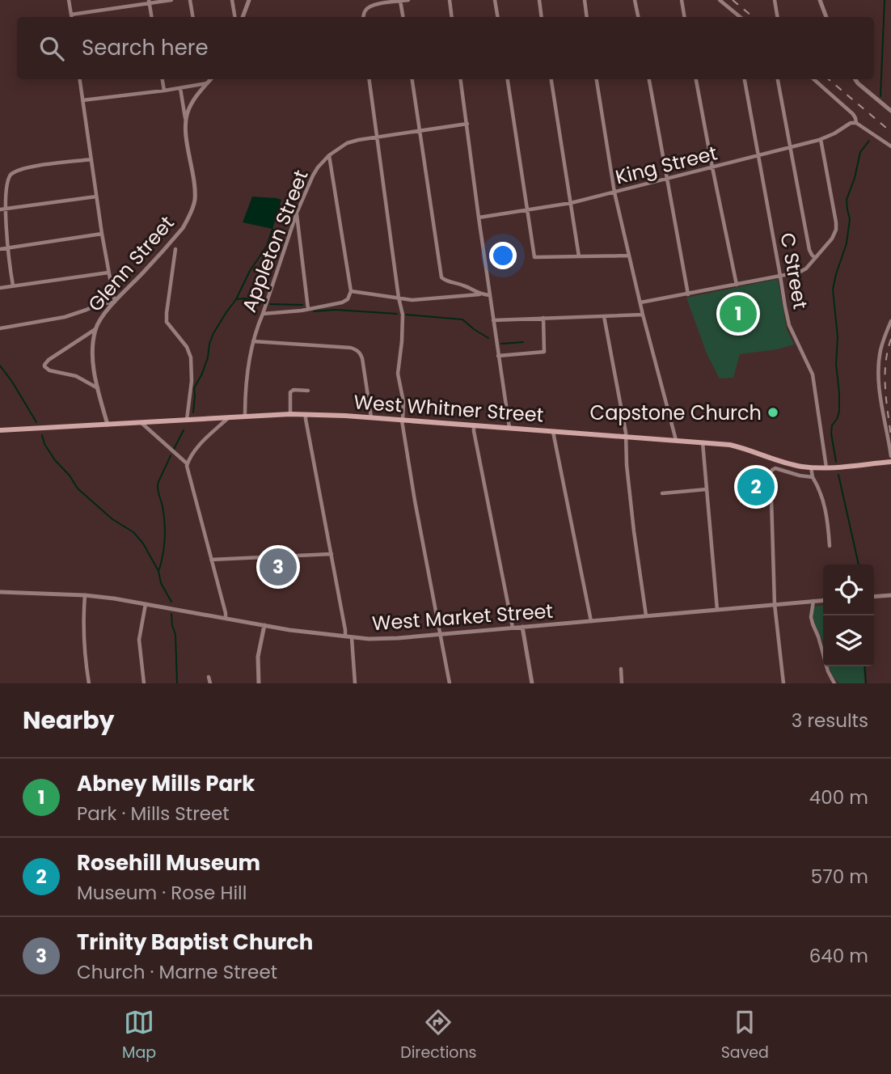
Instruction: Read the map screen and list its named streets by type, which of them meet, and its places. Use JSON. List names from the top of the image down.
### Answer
{
  "streets": {
    "main road": ["West Whitner Street"],
    "street": [
      "King Street",
      "Appleton Street",
      "Glenn Street",
      "C Street",
      "West Market Street"
    ]
  },
  "crossings": [
    ["King Street", "C Street"],
    ["Appleton Street", "West Whitner Street"],
    ["Glenn Street", "West Whitner Street"],
    ["C Street", "West Whitner Street"]
  ],
  "places": ["Capstone Church"],
  "page": {
    "search": "Search here",
    "pins": ["1", "2", "3"],
    "heading": ["Nearby", "3 results"],
    "list": [
      {
        "mark": "1",
        "name": "Abney Mills Park",
        "note": "Park · Mills Street",
        "value": "400 m"
      },
      {
        "mark": "2",
        "name": "Rosehill Museum",
        "note": "Museum · Rose Hill",
        "value": "570 m"
      },
      {
        "mark": "3",
        "name": "Trinity Baptist Church",
        "note": "Church · Marne Street",
        "value": "640 m"
      }
    ],
    "nav": ["Map", "Directions", "Saved"]
  }
}
